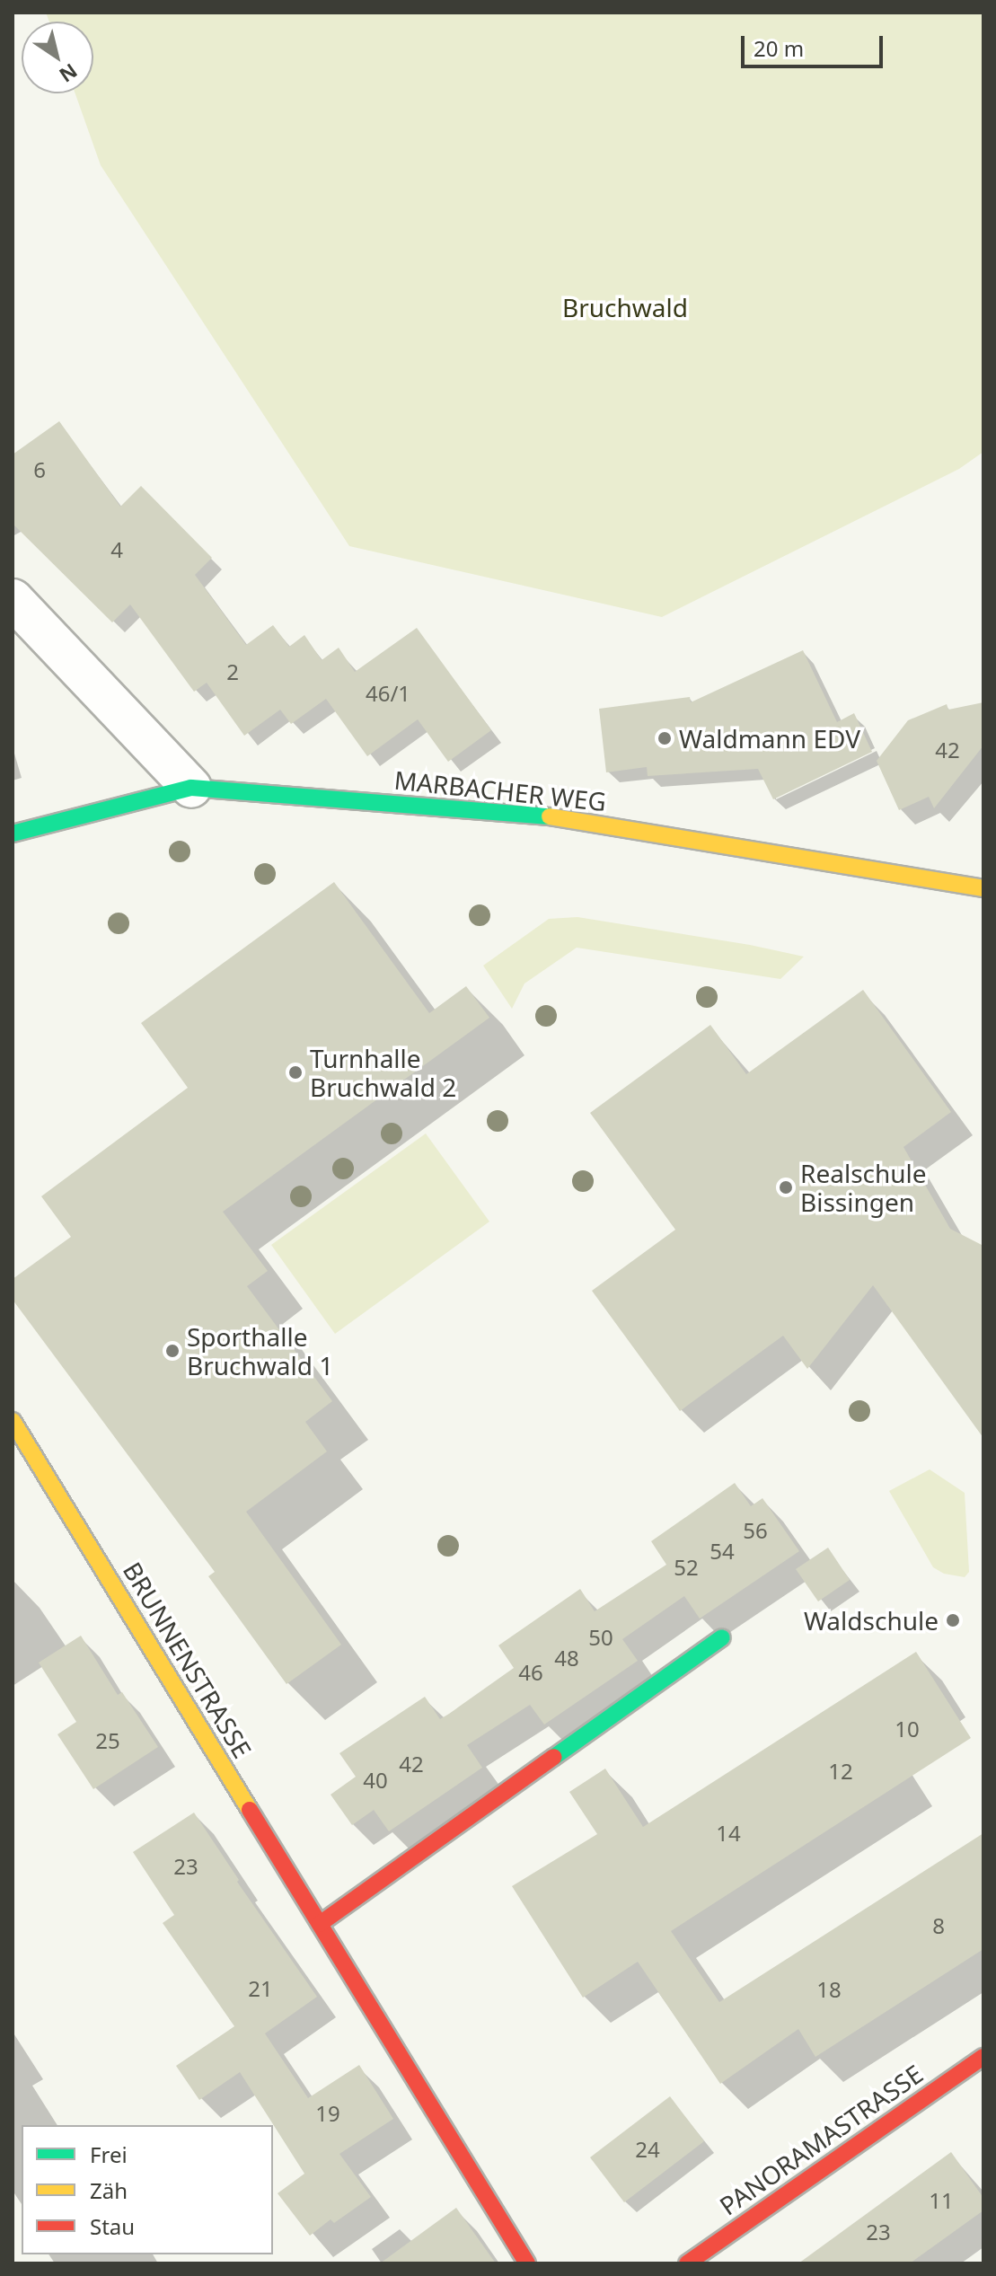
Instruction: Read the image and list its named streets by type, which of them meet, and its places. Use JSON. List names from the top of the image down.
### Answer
{
  "streets": {
    "street": ["MARBACHER WEG", "BRUNNENSTRASSE", "PANORAMASTRASSE"]
  },
  "parks": ["Bruchwald"],
  "places": [
    "Waldmann EDV",
    "Turnhalle Bruchwald 2",
    "Realschule Bissingen",
    "Sporthalle Bruchwald 1",
    "Waldschule"
  ],
  "house_numbers": [
    "6",
    "4",
    "2",
    "46/1",
    "42",
    "56",
    "54",
    "52",
    "50",
    "48",
    "46",
    "10",
    "25",
    "42",
    "12",
    "40",
    "14",
    "23",
    "8",
    "21",
    "18",
    "19",
    "24",
    "11",
    "23"
  ],
  "legend": ["Frei", "Zäh", "Stau"],
  "scale_bar": "20 m",
  "north": "bottom right"
}
